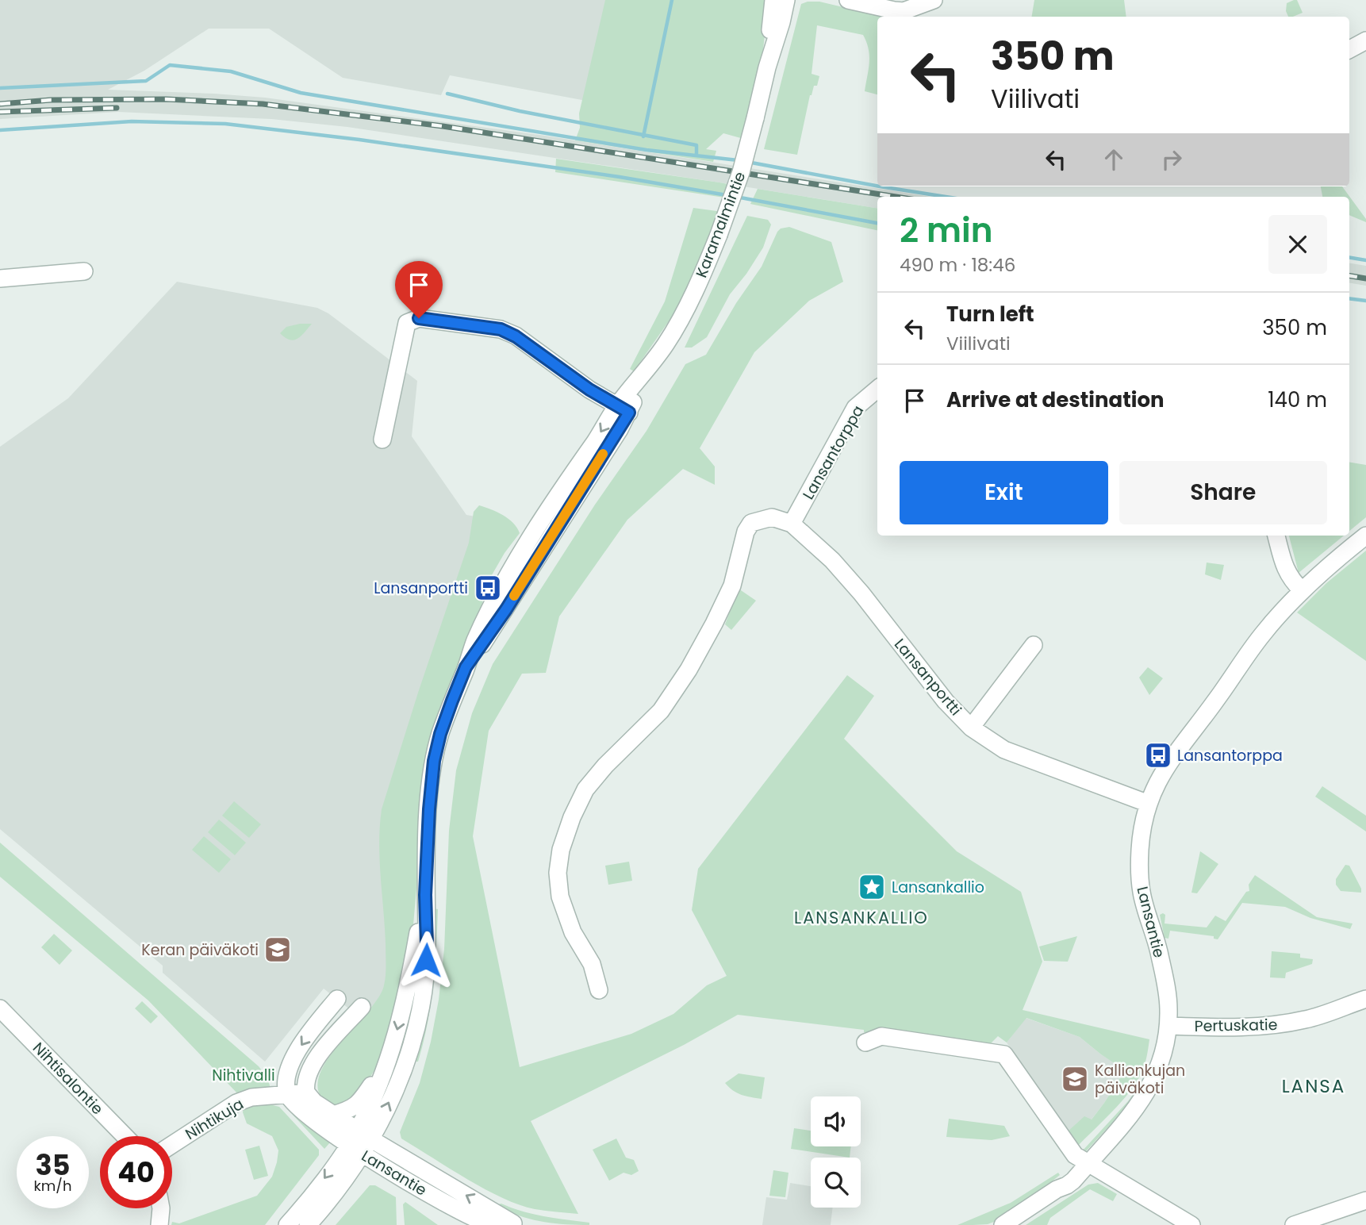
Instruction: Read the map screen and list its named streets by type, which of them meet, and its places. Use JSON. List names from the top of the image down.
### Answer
{
  "streets": {
    "street": [
      "Karamalmintie",
      "Lansantorppa",
      "Lansanportti",
      "Lansantie",
      "Pertuskatie",
      "Nihtisalontie",
      "Nihtikuja"
    ]
  },
  "crossings": [
    ["Karamalmintie", "Lansantie"],
    ["Lansantorppa", "Lansanportti"],
    ["Lansanportti", "Lansantie"],
    ["Lansantie", "Pertuskatie"],
    ["Lansantie", "Nihtikuja"]
  ],
  "districts": ["LANSANKALLIO", "LANSA"],
  "parks": ["Nihtivalli"],
  "places": {
    "bus stop": ["Lansanportti", "Lansantorppa"],
    "place": ["Lansankallio"],
    "school or university": ["Keran päiväkoti", "Kallionkujan päiväkoti"]
  },
  "page": {
    "turn": ["350 m", "Viilivati"],
    "heading": ["2 min", "490 m · 18:46"],
    "list": [
      {
        "name": "Turn left",
        "note": "Viilivati",
        "value": "350 m"
      },
      {
        "name": "Arrive at destination",
        "value": "140 m"
      }
    ],
    "buttons": ["Exit", "Share"],
    "speed": "35 km/h",
    "limit": "40"
  }
}
